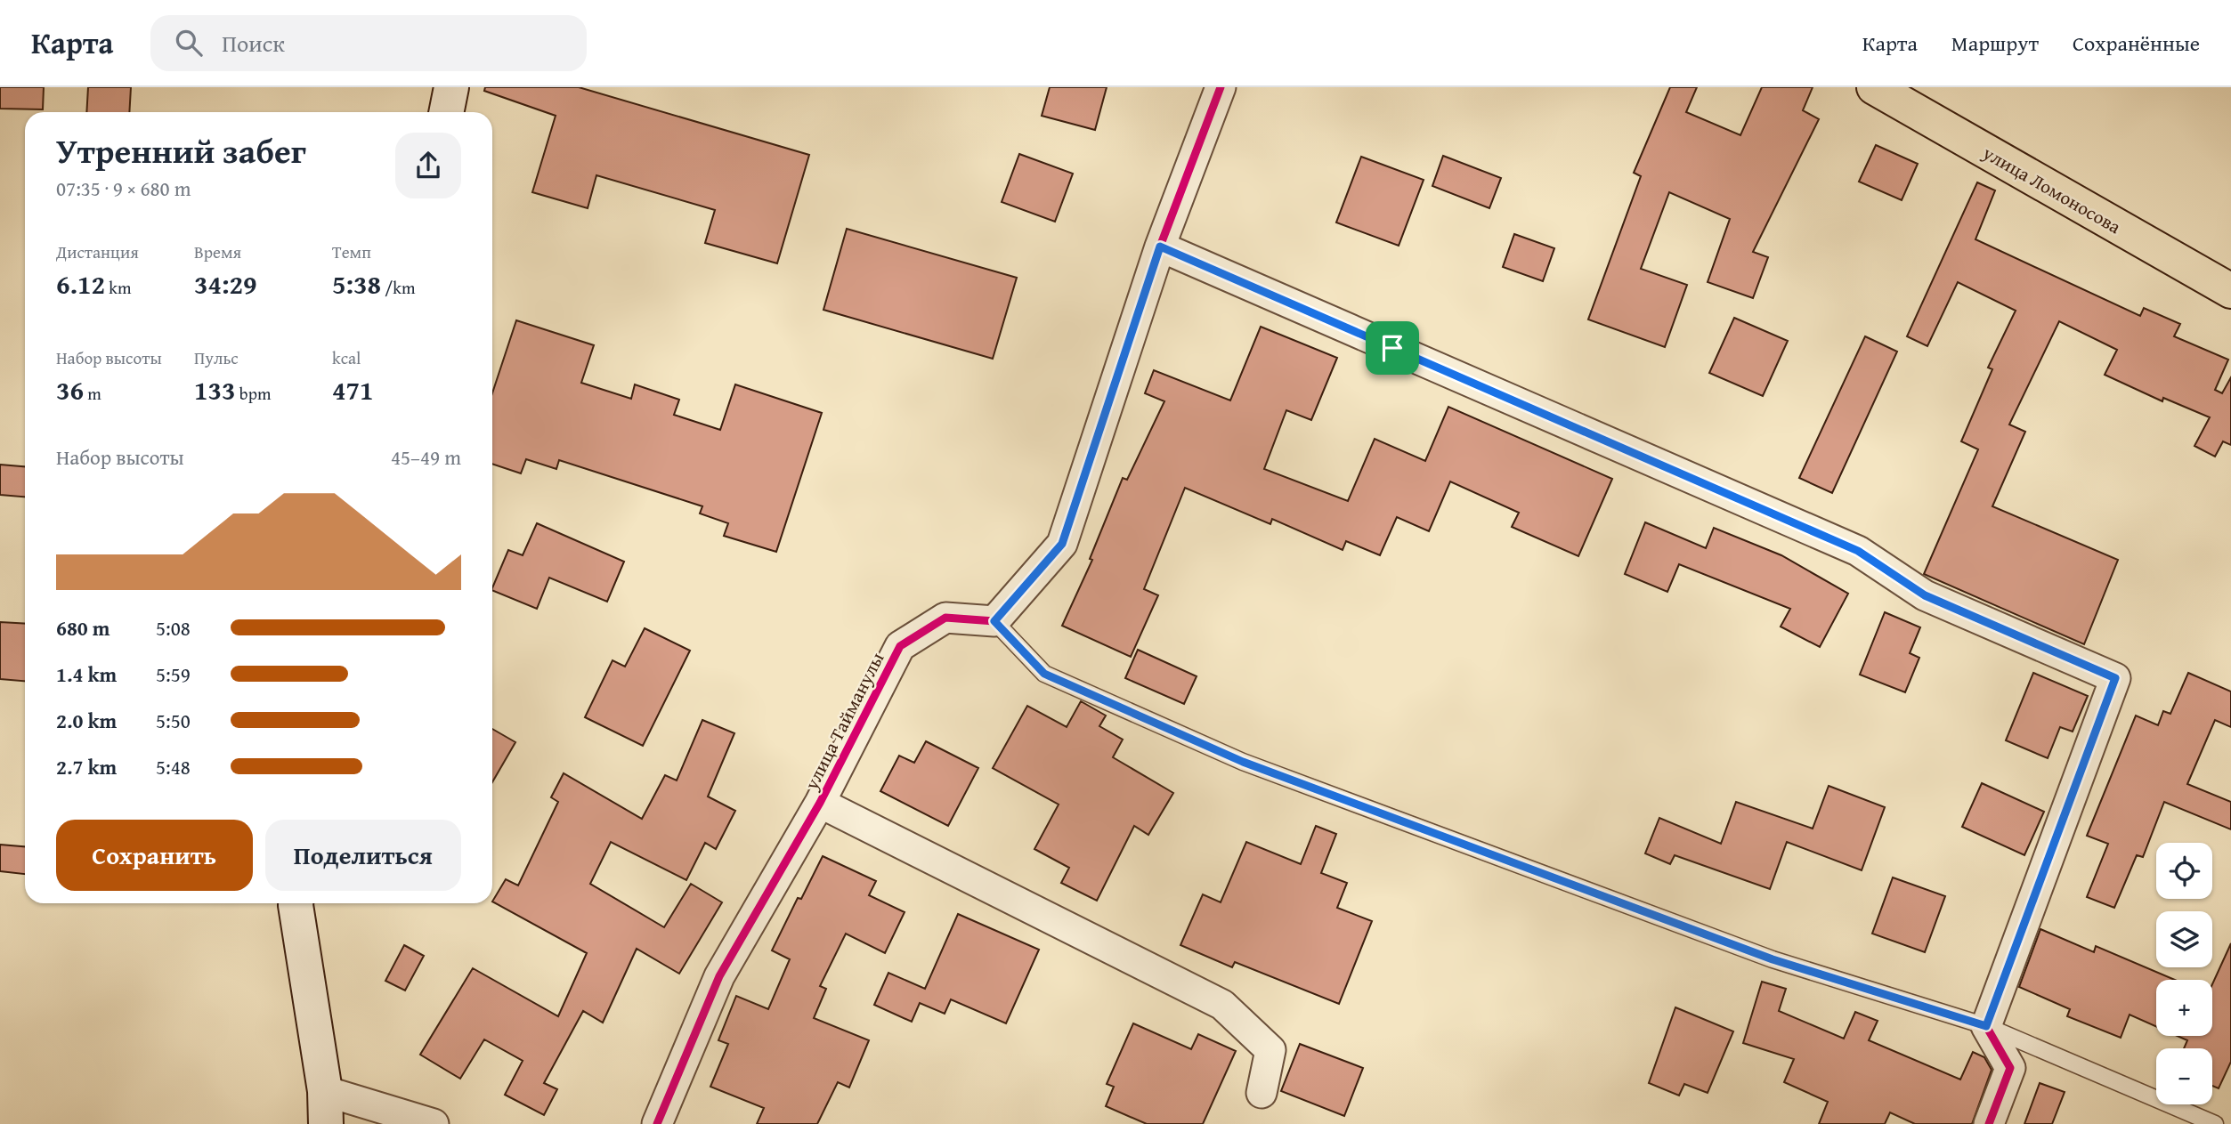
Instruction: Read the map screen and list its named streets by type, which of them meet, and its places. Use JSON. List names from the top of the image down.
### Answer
{
  "streets": {
    "main road": ["улица Ломоносова"],
    "street": ["улица Тайманулы"]
  },
  "page": {
    "header": "Карта",
    "search": "Поиск",
    "nav": ["Карта", "Маршрут", "Сохранённые"],
    "heading": ["Утренний забег", "07:35 · 9 × 680 m"],
    "stats": [
      ["Дистанция", "6.12 km"],
      ["Время", "34:29"],
      ["Темп", "5:38 /km"],
      ["Набор высоты", "36 m"],
      ["Пульс", "133 bpm"],
      ["kcal", "471"]
    ],
    "chart": ["Набор высоты", "45–49 m"],
    "list": [
      {
        "name": "680 m",
        "note": "5:08"
      },
      {
        "name": "1.4 km",
        "note": "5:59"
      },
      {
        "name": "2.0 km",
        "note": "5:50"
      },
      {
        "name": "2.7 km",
        "note": "5:48"
      }
    ],
    "buttons": ["Сохранить", "Поделиться"],
    "map_buttons": ["+", "−"]
  }
}
